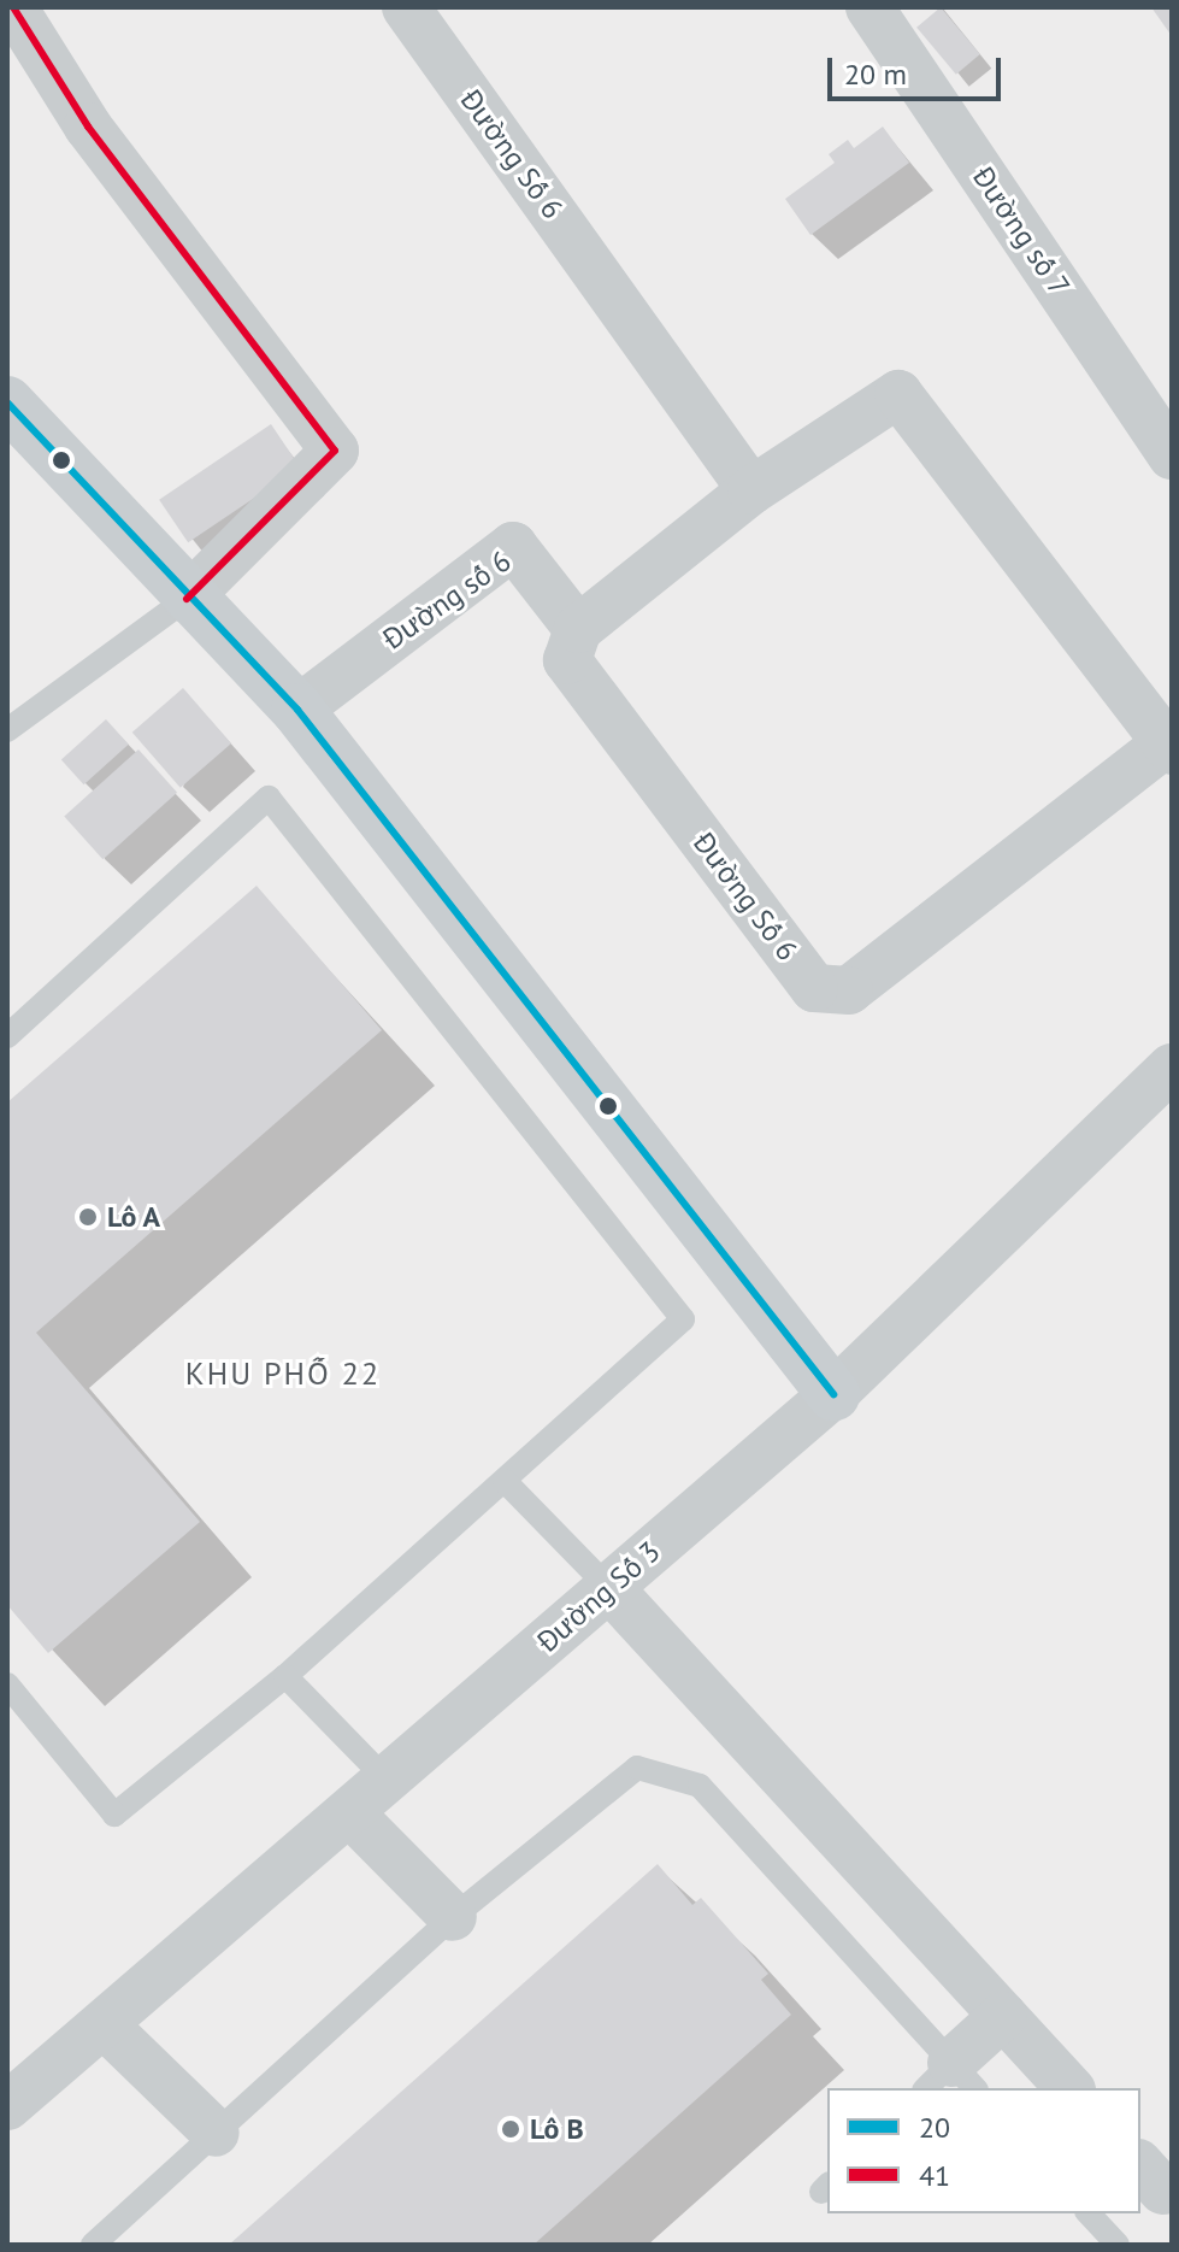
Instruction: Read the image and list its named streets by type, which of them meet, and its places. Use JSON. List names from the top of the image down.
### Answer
{
  "streets": {
    "street": [
      "Đường Số 6",
      "Đường số 7",
      "Đường số 6",
      "Đường Số 3"
    ]
  },
  "crossings": [
    ["Đường Số 6", "Đường số 6"]
  ],
  "districts": ["KHU PHỐ 22"],
  "places": ["Lô A", "Lô B"],
  "lines": ["transit line 41", "transit line 20"],
  "legend": ["20", "41"],
  "scale_bar": "20 m"
}
